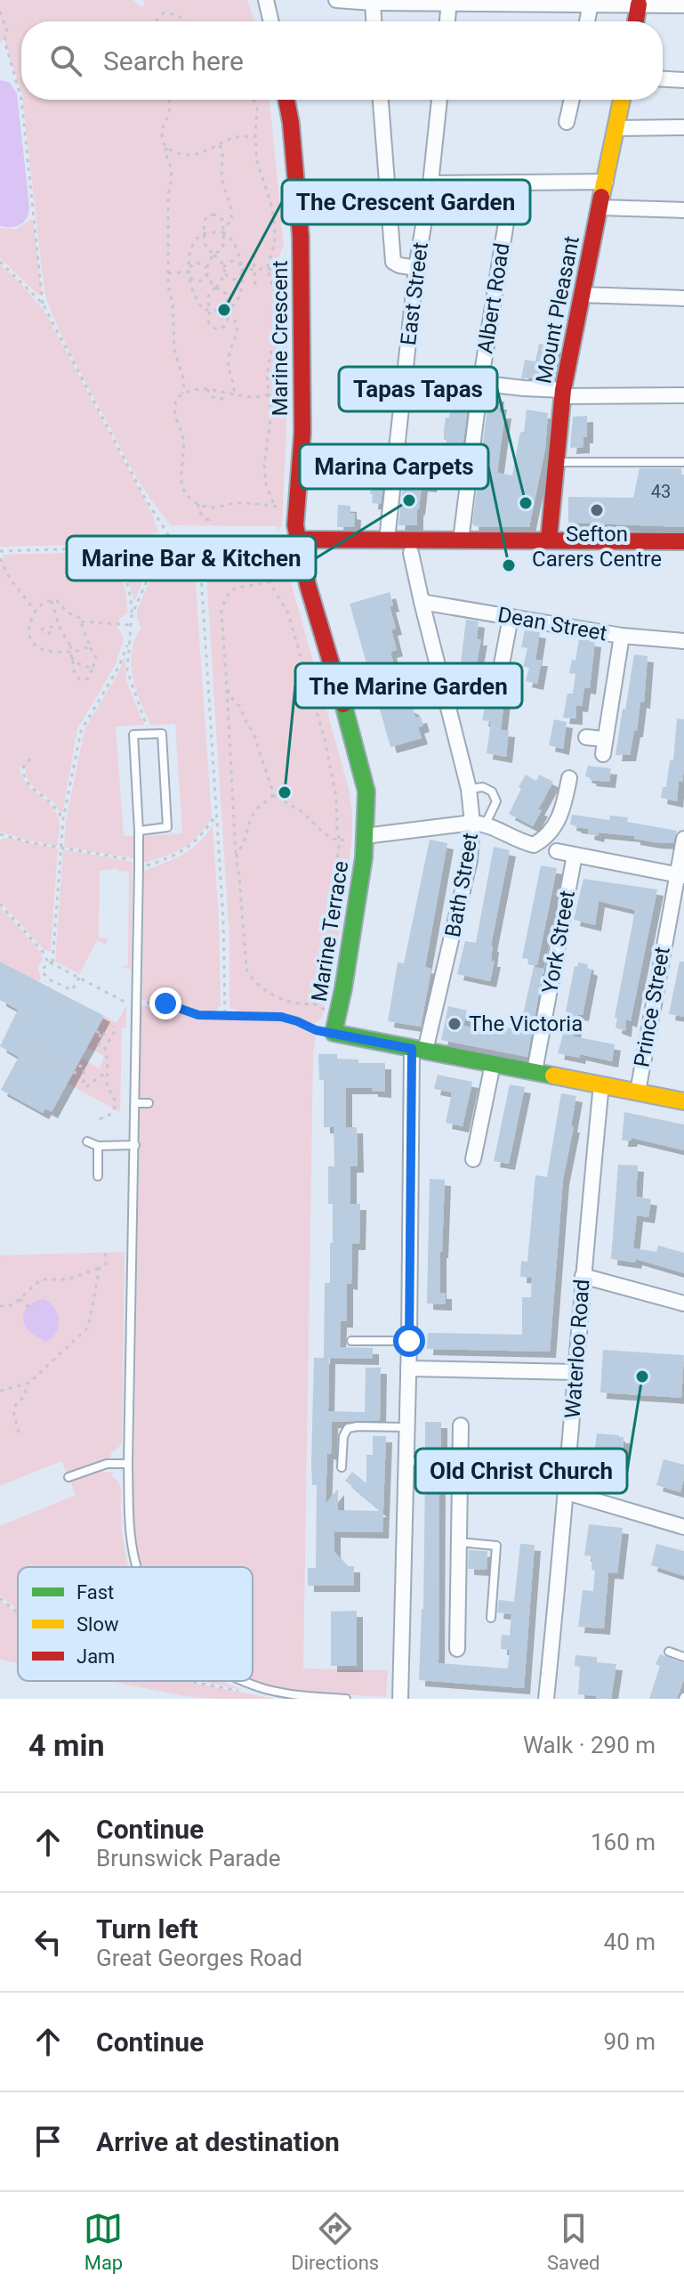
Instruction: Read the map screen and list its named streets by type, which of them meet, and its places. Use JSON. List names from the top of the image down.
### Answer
{
  "streets": {
    "street": [
      "East Street",
      "Albert Road",
      "Mount Pleasant",
      "Marine Crescent",
      "Dean Street",
      "Bath Street",
      "Marine Terrace",
      "York Street",
      "Prince Street",
      "Waterloo Road"
    ]
  },
  "crossings": [
    ["Marine Crescent", "Marine Terrace"],
    ["Dean Street", "Bath Street"],
    ["Bath Street", "Marine Terrace"]
  ],
  "places": [
    "The Crescent Garden",
    "Marine Bar & Kitchen",
    "Tapas Tapas",
    "Sefton Carers Centre",
    "Marina Carpets",
    "The Marine Garden",
    "The Victoria",
    "Old Christ Church"
  ],
  "house_numbers": ["43"],
  "legend": ["Fast", "Slow", "Jam"],
  "page": {
    "search": "Search here",
    "heading": ["4 min", "Walk · 290 m"],
    "list": [
      ["Continue", "Brunswick Parade", "160 m"],
      ["Turn left", "Great Georges Road", "40 m"],
      ["Continue", "90 m"],
      "Arrive at destination"
    ],
    "nav": ["Map", "Directions", "Saved"]
  }
}
